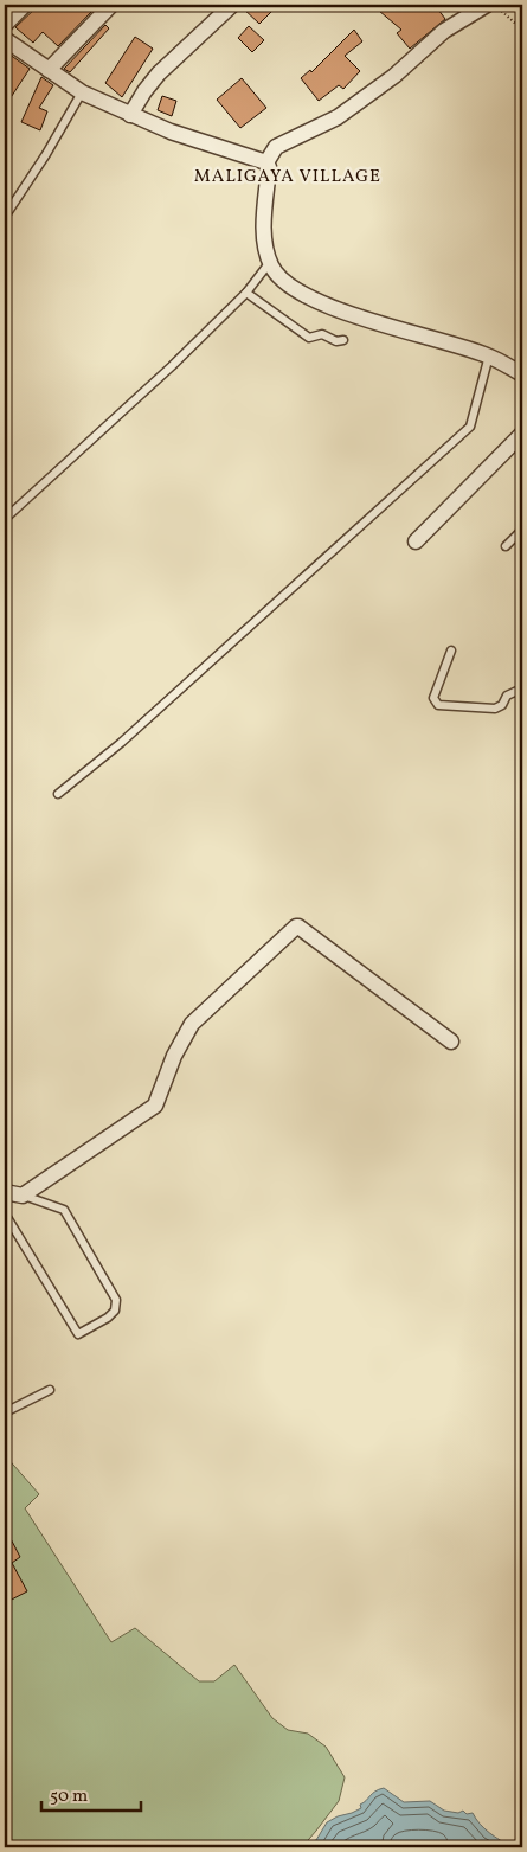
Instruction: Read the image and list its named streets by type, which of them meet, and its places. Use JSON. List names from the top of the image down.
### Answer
{
  "districts": ["MALIGAYA VILLAGE"],
  "scale_bar": "50 m"
}
